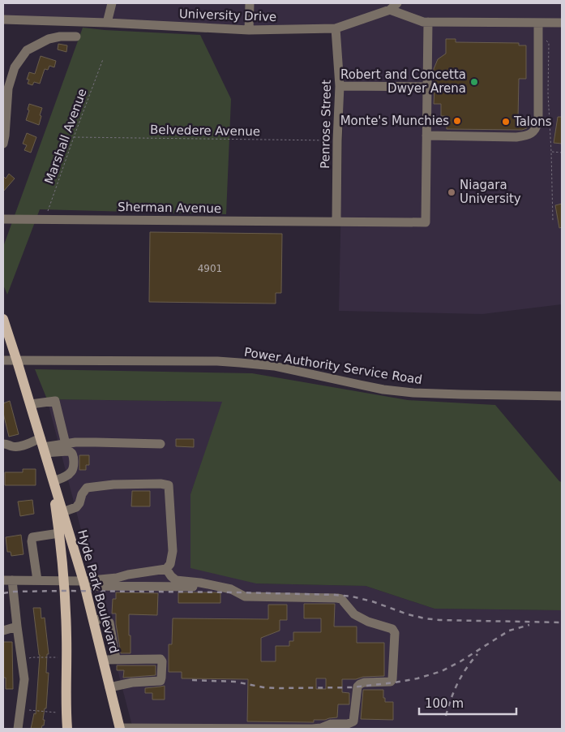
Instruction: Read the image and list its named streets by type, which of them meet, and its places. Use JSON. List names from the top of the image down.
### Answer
{
  "streets": {
    "main road": ["Hyde Park Boulevard"],
    "street": [
      "University Drive",
      "Penrose Street",
      "Sherman Avenue",
      "Power Authority Service Road"
    ],
    "path": ["Belvedere Avenue", "Marshall Avenue"]
  },
  "crossings": [
    ["University Drive", "Penrose Street"],
    ["Penrose Street", "Belvedere Avenue"],
    ["Penrose Street", "Sherman Avenue"],
    ["Belvedere Avenue", "Marshall Avenue"],
    ["Marshall Avenue", "Sherman Avenue"],
    ["Power Authority Service Road", "Hyde Park Boulevard"]
  ],
  "places": [
    "Robert and Concetta Dwyer Arena",
    "Monte's Munchies",
    "Talons",
    "Niagara University"
  ],
  "house_numbers": ["4901"],
  "scale_bar": "100 m"
}
